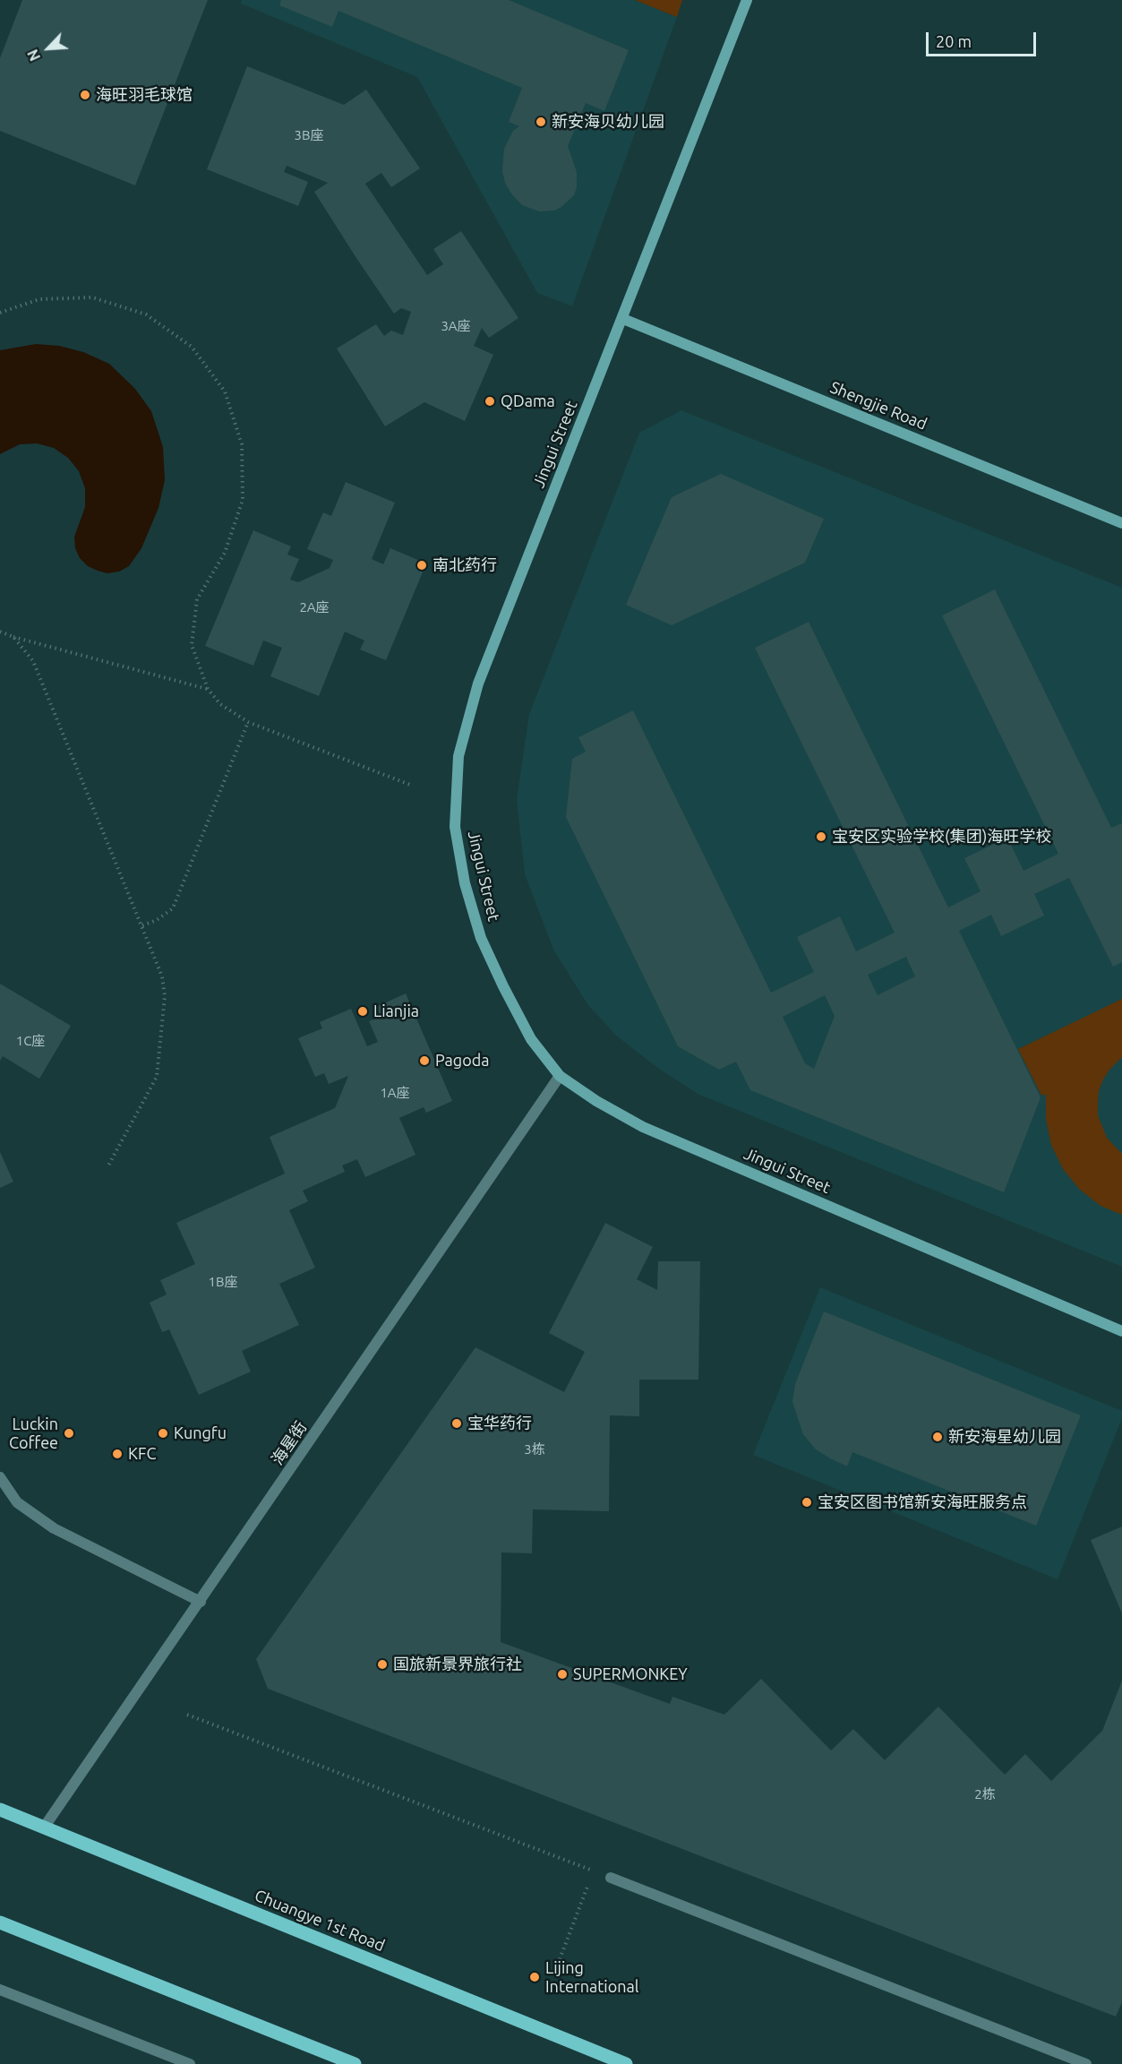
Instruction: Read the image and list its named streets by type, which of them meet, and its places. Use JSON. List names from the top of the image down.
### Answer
{
  "streets": {
    "main road": ["Chuangye 1st Road"],
    "street": ["Shengjie Road", "Jingui Street", "海星街"]
  },
  "crossings": [
    ["Shengjie Road", "Jingui Street"],
    ["Jingui Street", "海星街"],
    ["海星街", "Chuangye 1st Road"]
  ],
  "places": [
    "海旺羽毛球馆",
    "新安海贝幼儿园",
    "QDama",
    "南北药行",
    "宝安区实验学校(集团)海旺学校",
    "Lianjia",
    "Pagoda",
    "宝华药行",
    "Luckin Coffee",
    "Kungfu",
    "新安海星幼儿园",
    "KFC",
    "宝安区图书馆新安海旺服务点",
    "国旅新景界旅行社",
    "SUPERMONKEY",
    "Lijing International"
  ],
  "house_numbers": [
    "3B座",
    "3A座",
    "2A座",
    "1C座",
    "1A座",
    "1B座",
    "3栋",
    "2栋"
  ],
  "scale_bar": "20 m",
  "north": "bottom left"
}
